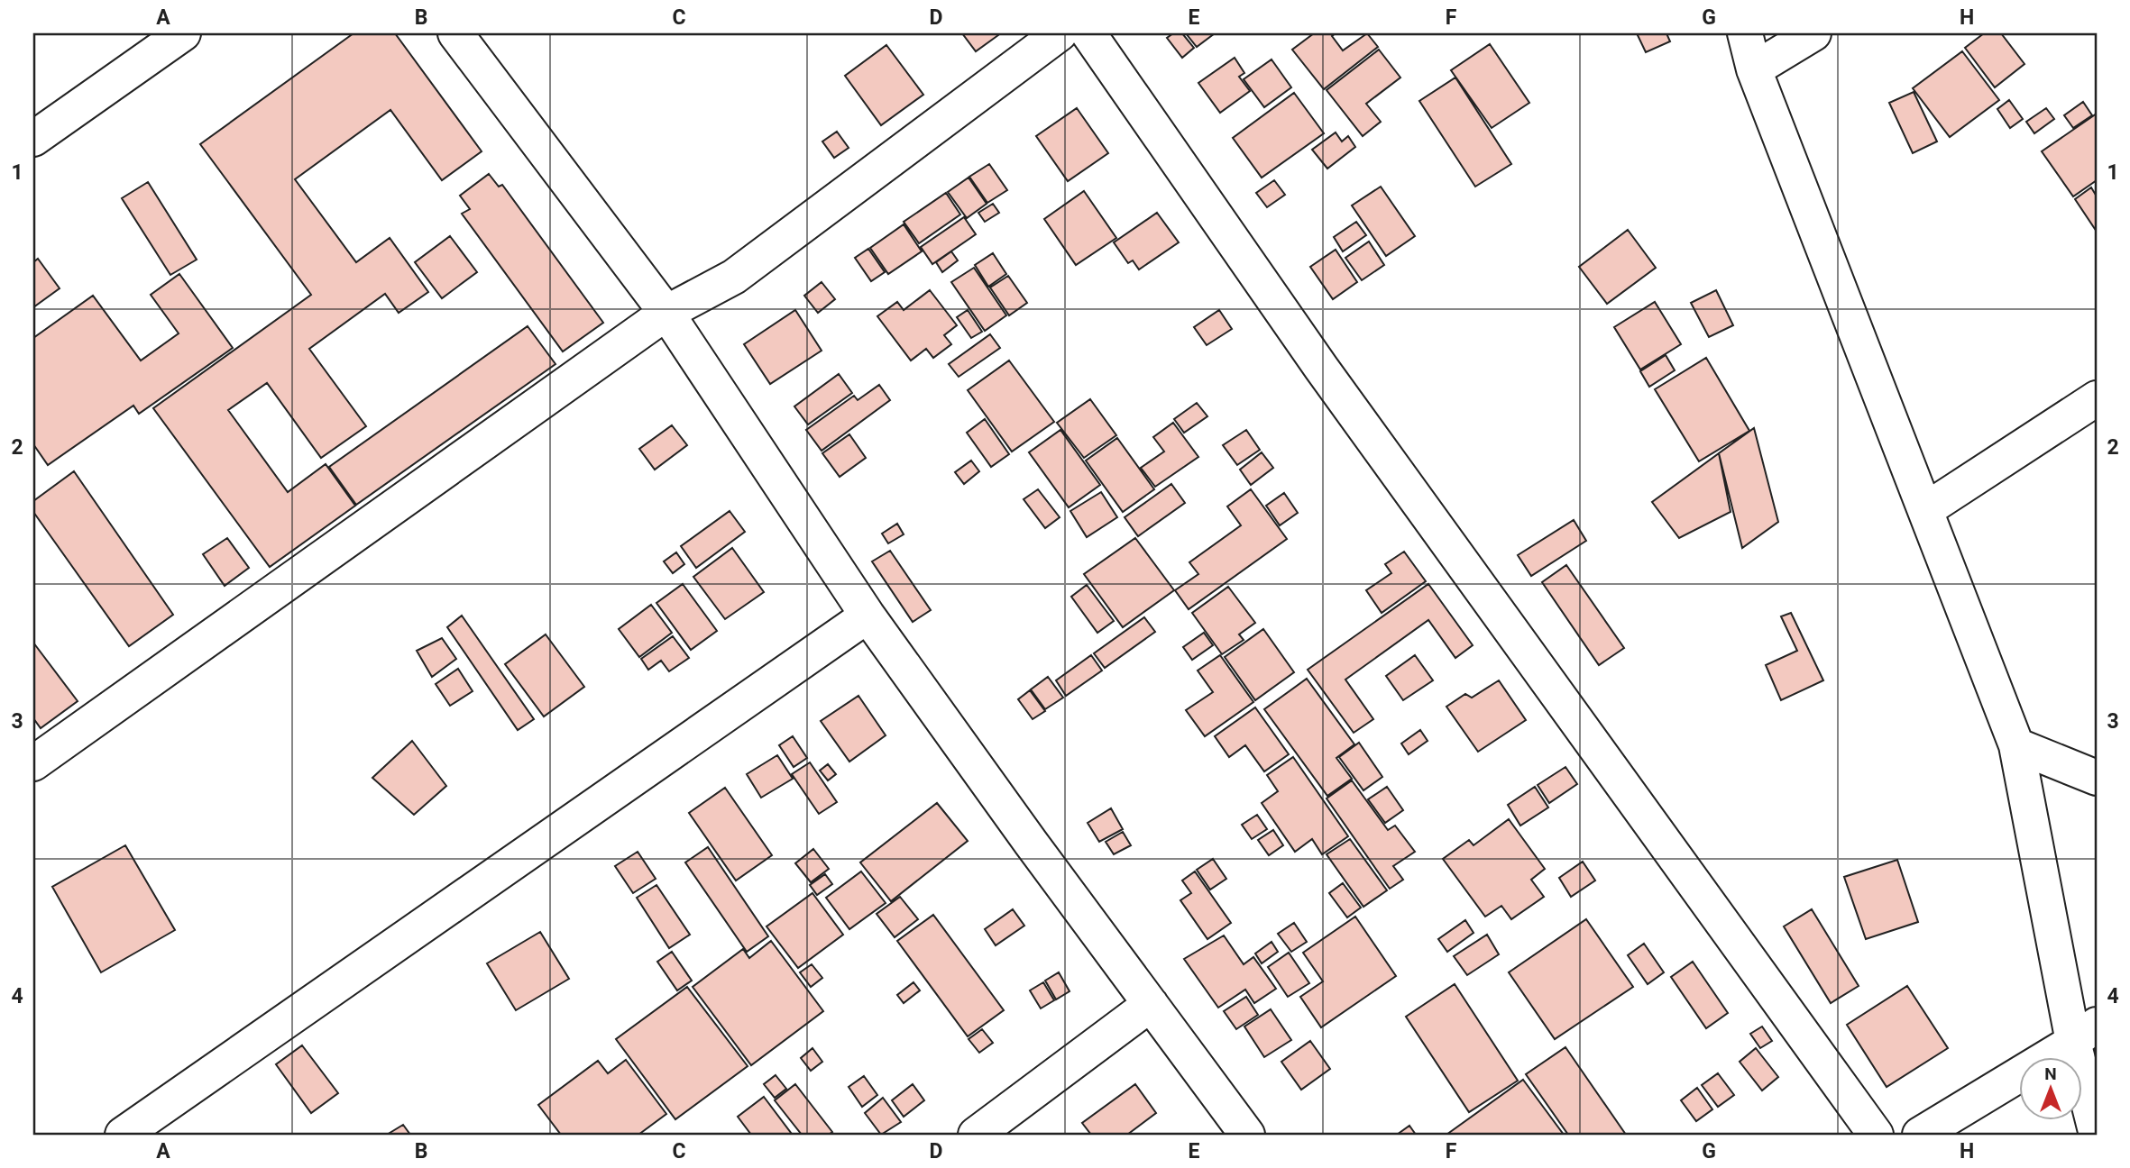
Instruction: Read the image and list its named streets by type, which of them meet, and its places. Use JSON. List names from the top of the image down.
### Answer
{
  "north": "top",
  "grid": {
    "columns": [
      "A",
      "B",
      "C",
      "D",
      "E",
      "F",
      "G",
      "H"
    ],
    "rows": [
      "1",
      "2",
      "3",
      "4"
    ]
  }
}
